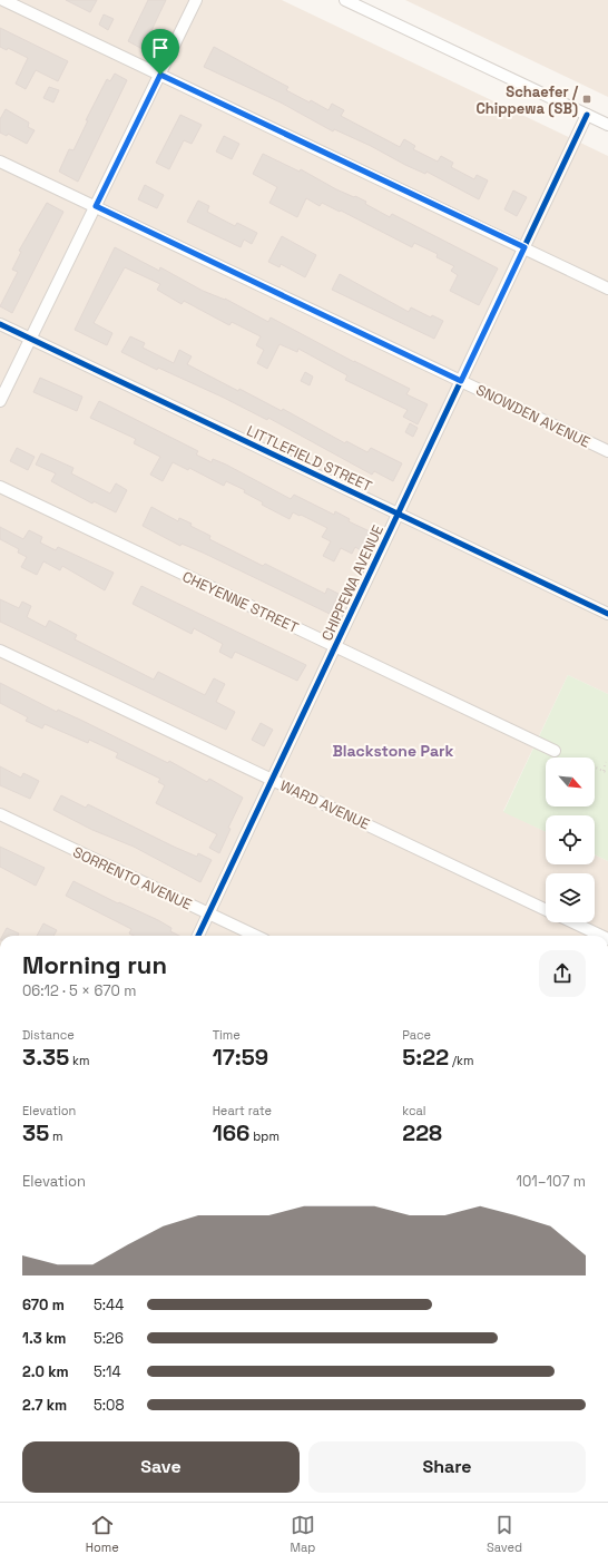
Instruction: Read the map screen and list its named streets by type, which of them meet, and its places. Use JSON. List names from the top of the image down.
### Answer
{
  "streets": {
    "street": [
      "SNOWDEN AVENUE",
      "LITTLEFIELD STREET",
      "CHIPPEWA AVENUE",
      "CHEYENNE STREET",
      "WARD AVENUE",
      "SORRENTO AVENUE"
    ]
  },
  "crossings": [
    ["SNOWDEN AVENUE", "CHIPPEWA AVENUE"],
    ["LITTLEFIELD STREET", "CHIPPEWA AVENUE"],
    ["CHIPPEWA AVENUE", "CHEYENNE STREET"],
    ["CHIPPEWA AVENUE", "WARD AVENUE"],
    ["CHIPPEWA AVENUE", "SORRENTO AVENUE"]
  ],
  "districts": ["Blackstone Park"],
  "places": {
    "transit": ["Schaefer / Chippewa (SB)"]
  },
  "north": "bottom right",
  "page": {
    "heading": ["Morning run", "06:12 · 5 × 670 m"],
    "stats": [
      ["Distance", "3.35 km"],
      ["Time", "17:59"],
      ["Pace", "5:22 /km"],
      ["Elevation", "35 m"],
      ["Heart rate", "166 bpm"],
      ["kcal", "228"]
    ],
    "chart": ["Elevation", "101–107 m"],
    "list": [
      {
        "name": "670 m",
        "note": "5:44"
      },
      {
        "name": "1.3 km",
        "note": "5:26"
      },
      {
        "name": "2.0 km",
        "note": "5:14"
      },
      {
        "name": "2.7 km",
        "note": "5:08"
      }
    ],
    "buttons": ["Save", "Share"],
    "tabs": ["Home", "Map", "Saved"]
  }
}
